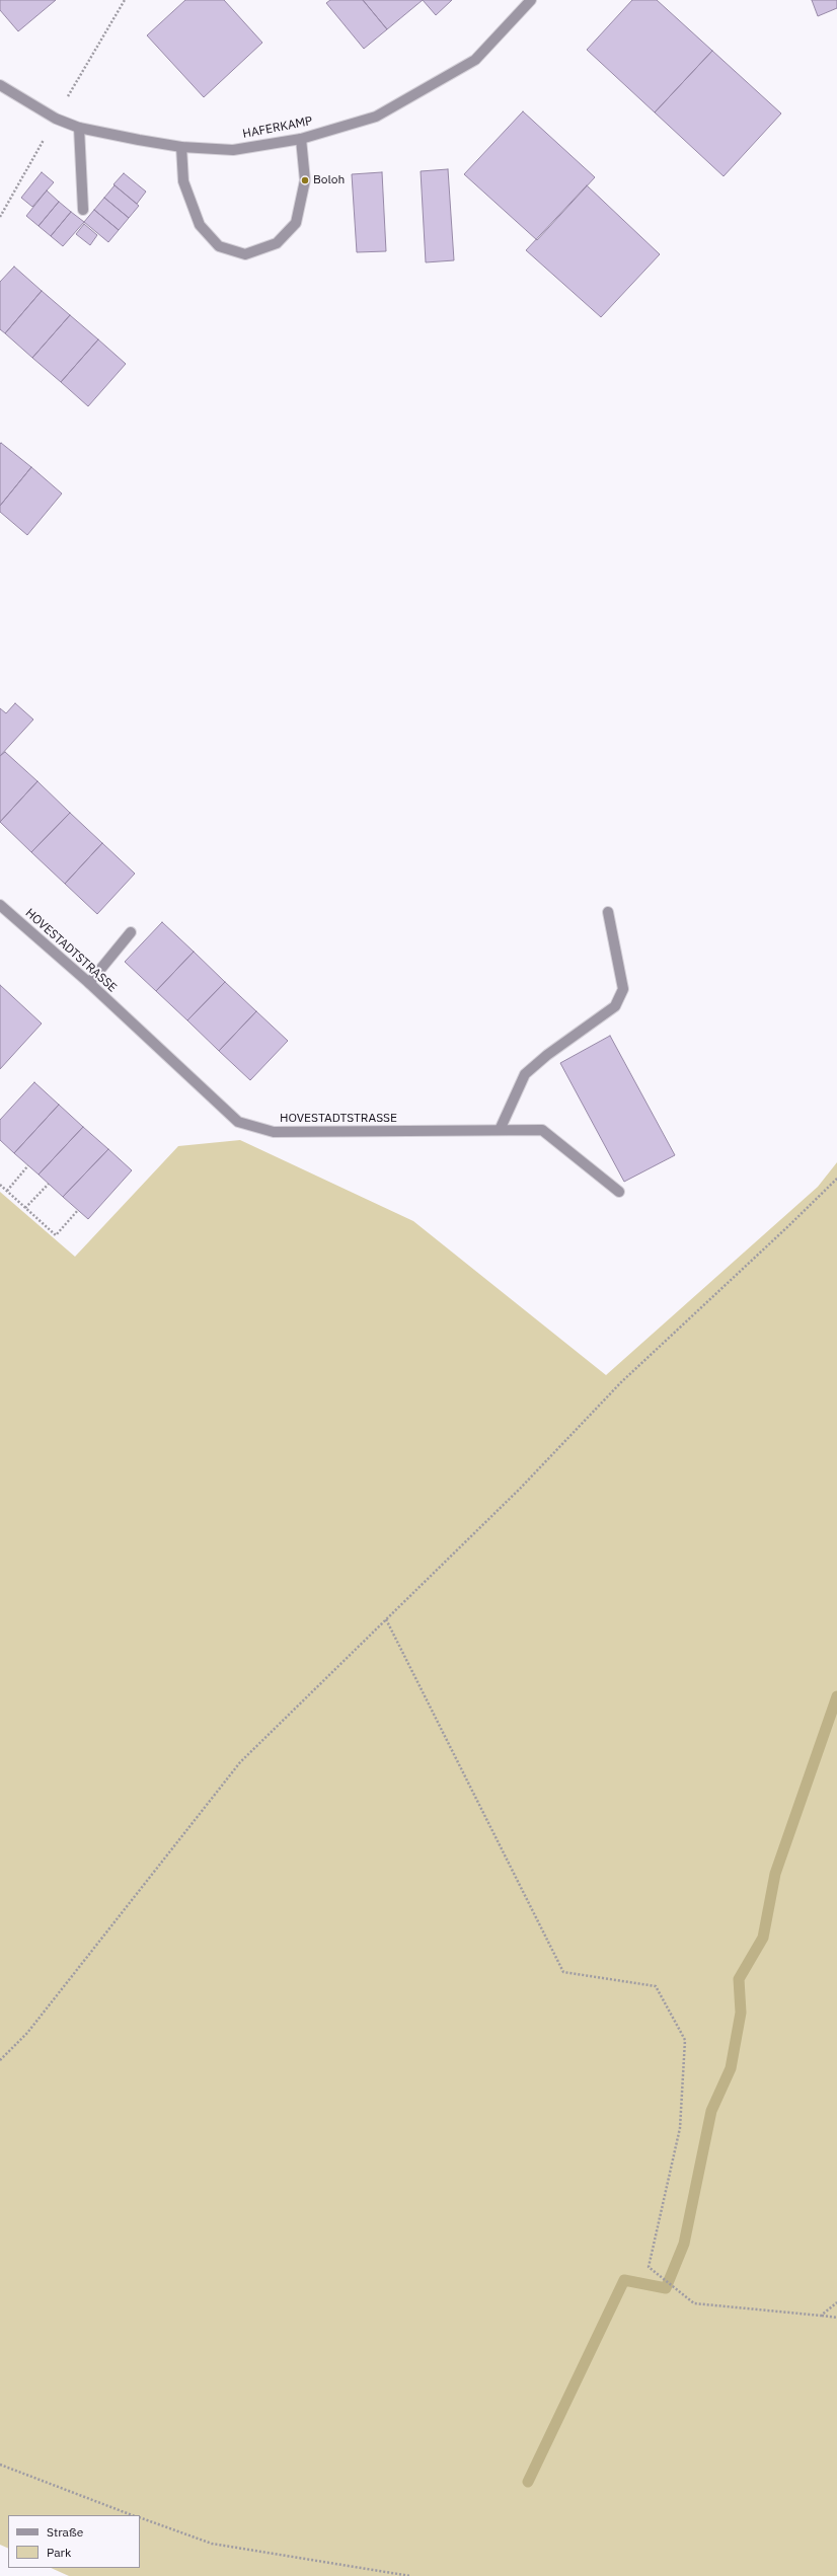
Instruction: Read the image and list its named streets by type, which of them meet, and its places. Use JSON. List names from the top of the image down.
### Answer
{
  "streets": {
    "street": ["HAFERKAMP", "HOVESTADTSTRASSE"]
  },
  "places": ["Boloh"],
  "legend": ["Straße", "Park"]
}
